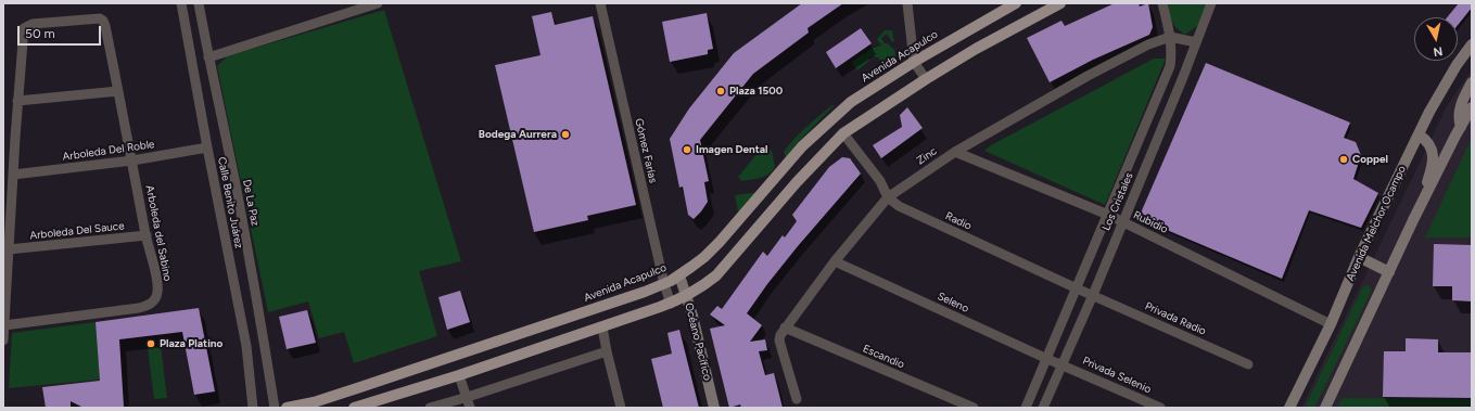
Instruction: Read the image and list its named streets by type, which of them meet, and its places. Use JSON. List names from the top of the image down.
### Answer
{
  "streets": {
    "main road": ["Avenida Acapulco", "Avenida Melchor Ocampo", "Océano Pacífico"],
    "street": [
      "Arboleda Del Roble",
      "Gómez Farías",
      "Zinc",
      "Los Cristales",
      "Calle Benito Juárez",
      "De La Paz",
      "Radio",
      "Rubidio",
      "Arboleda Del Sauce",
      "Arboleda del Sabino",
      "Seleno",
      "Privada Radio",
      "Escandio",
      "Privada Selenio"
    ]
  },
  "crossings": [
    ["Avenida Acapulco", "Gómez Farías"],
    ["Avenida Acapulco", "Océano Pacífico"],
    ["Arboleda Del Roble", "Calle Benito Juárez"],
    ["Arboleda Del Roble", "Arboleda del Sabino"],
    ["Zinc", "Los Cristales"],
    ["Zinc", "Radio"],
    ["Zinc", "Rubidio"],
    ["Zinc", "Seleno"],
    ["Zinc", "Escandio"],
    ["Los Cristales", "Radio"],
    ["Los Cristales", "Rubidio"],
    ["Los Cristales", "Seleno"],
    ["Los Cristales", "Privada Radio"],
    ["Los Cristales", "Privada Selenio"],
    ["Radio", "Privada Radio"],
    ["Rubidio", "Avenida Melchor Ocampo"],
    ["Arboleda Del Sauce", "Arboleda del Sabino"],
    ["Seleno", "Privada Selenio"]
  ],
  "places": [
    "Plaza 1500",
    "Bodega Aurrera",
    "Imagen Dental",
    "Coppel",
    "Plaza Platino"
  ],
  "scale_bar": "50 m",
  "north": "bottom"
}
